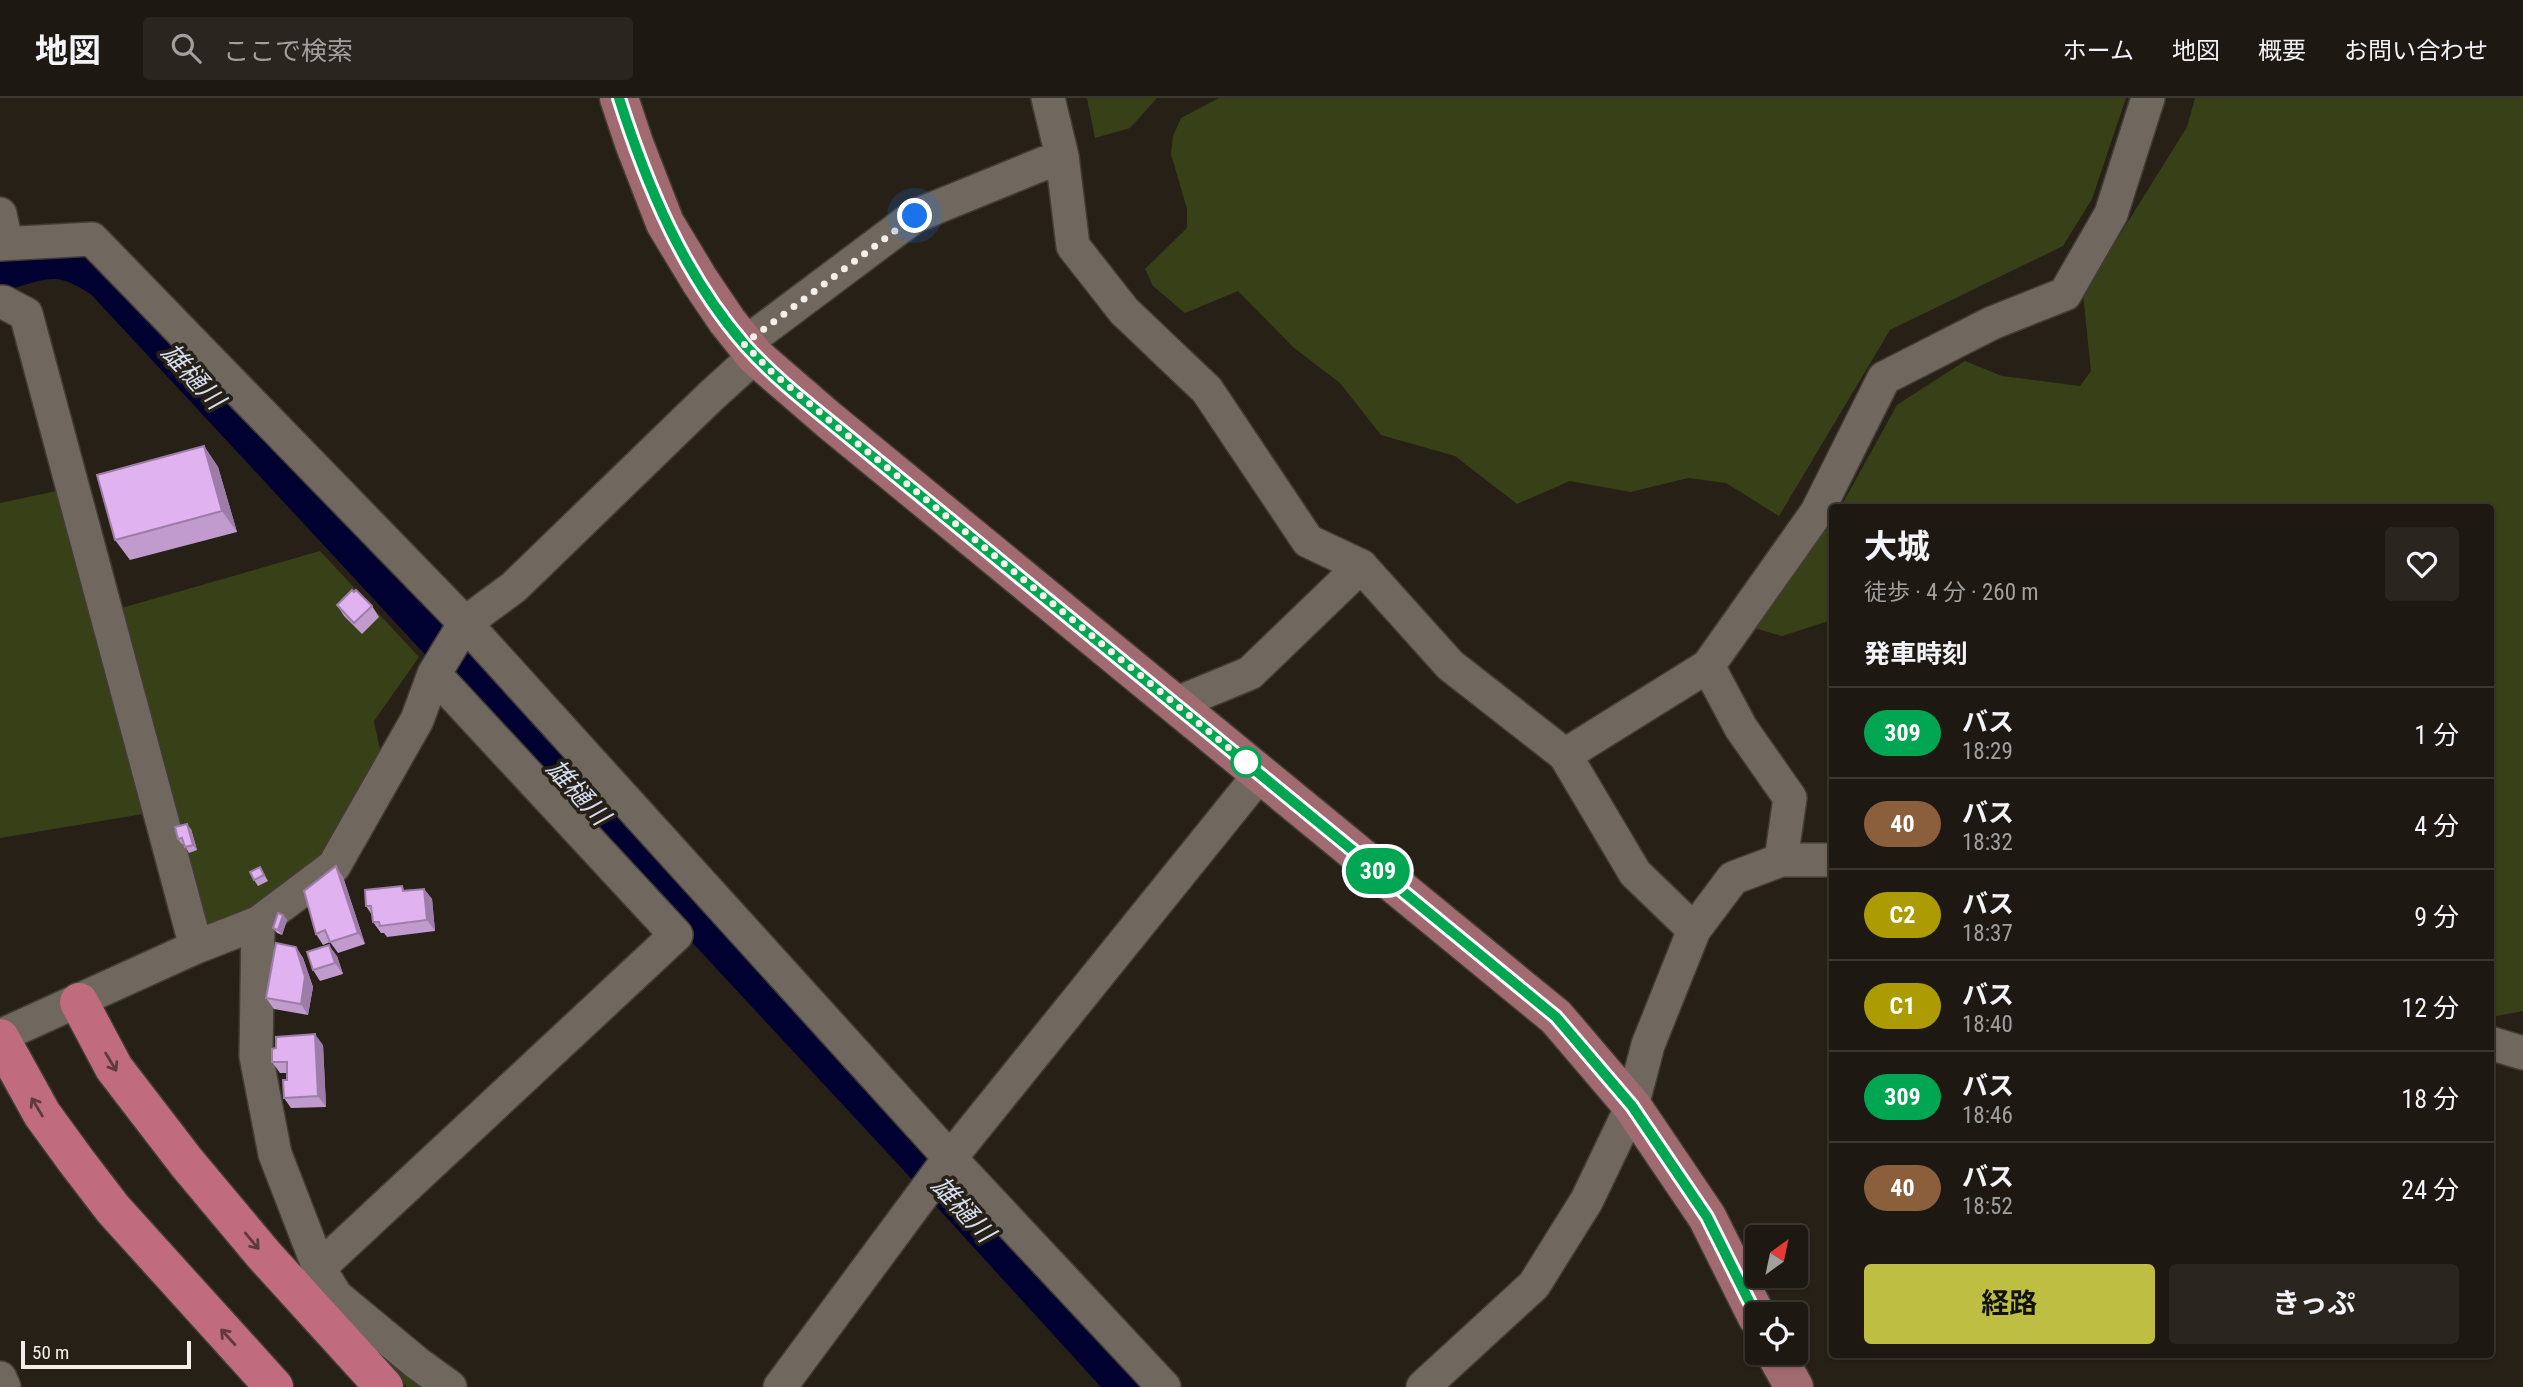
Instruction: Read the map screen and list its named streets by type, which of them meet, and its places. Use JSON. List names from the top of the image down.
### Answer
{
  "water": ["雄樋川"],
  "lines": ["bus line 309"],
  "scale_bar": "50 m",
  "north": "top right",
  "page": {
    "header": "地図",
    "search": "ここで検索",
    "nav": [
      "ホーム",
      "地図",
      "概要",
      "お問い合わせ"
    ],
    "on_map": "309",
    "heading": [
      ["大城", "徒歩 · 4 分 · 260 m"],
      "発車時刻"
    ],
    "list": [
      {
        "mark": "309",
        "name": "バス",
        "note": "18:29",
        "value": "1 分"
      },
      {
        "mark": "40",
        "name": "バス",
        "note": "18:32",
        "value": "4 分"
      },
      {
        "mark": "C2",
        "name": "バス",
        "note": "18:37",
        "value": "9 分"
      },
      {
        "mark": "C1",
        "name": "バス",
        "note": "18:40",
        "value": "12 分"
      },
      {
        "mark": "309",
        "name": "バス",
        "note": "18:46",
        "value": "18 分"
      },
      {
        "mark": "40",
        "name": "バス",
        "note": "18:52",
        "value": "24 分"
      }
    ],
    "buttons": ["経路", "きっぷ"],
    "scale": "50 m"
  }
}
